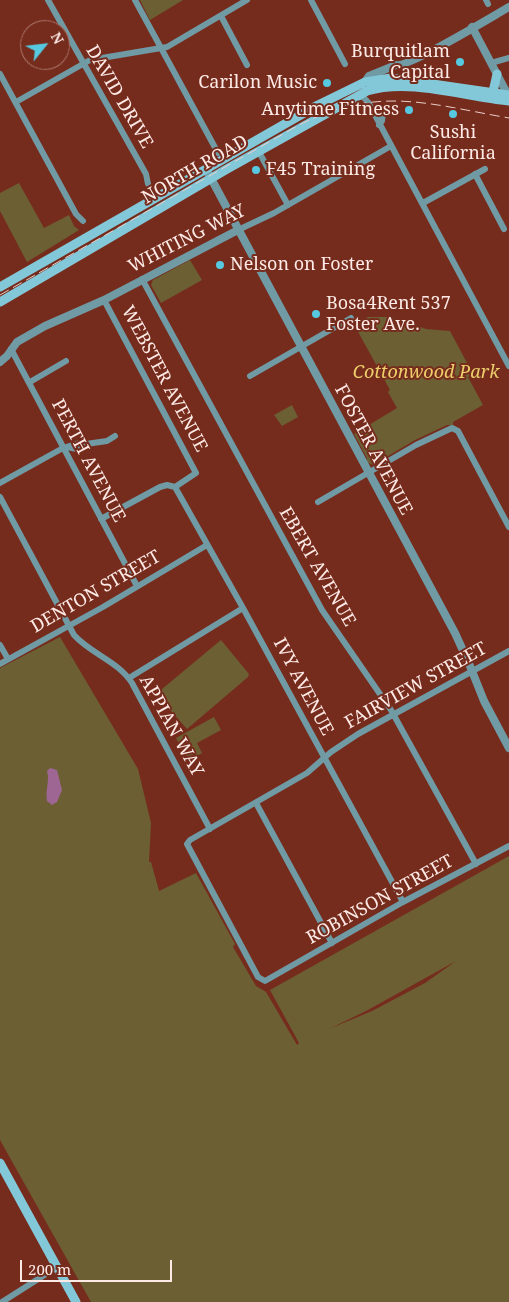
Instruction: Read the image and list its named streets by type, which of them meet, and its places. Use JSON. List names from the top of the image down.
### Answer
{
  "streets": {
    "main road": ["NORTH ROAD"],
    "street": [
      "DAVID DRIVE",
      "WHITING WAY",
      "WEBSTER AVENUE",
      "FOSTER AVENUE",
      "PERTH AVENUE",
      "EBERT AVENUE",
      "DENTON STREET",
      "FAIRVIEW STREET",
      "IVY AVENUE",
      "APPIAN WAY",
      "ROBINSON STREET"
    ]
  },
  "crossings": [
    ["NORTH ROAD", "FOSTER AVENUE"],
    ["WHITING WAY", "WEBSTER AVENUE"],
    ["WHITING WAY", "FOSTER AVENUE"],
    ["WHITING WAY", "PERTH AVENUE"],
    ["WHITING WAY", "EBERT AVENUE"],
    ["WEBSTER AVENUE", "IVY AVENUE"],
    ["FOSTER AVENUE", "FAIRVIEW STREET"],
    ["PERTH AVENUE", "DENTON STREET"],
    ["EBERT AVENUE", "FAIRVIEW STREET"],
    ["EBERT AVENUE", "ROBINSON STREET"],
    ["DENTON STREET", "IVY AVENUE"],
    ["DENTON STREET", "APPIAN WAY"],
    ["FAIRVIEW STREET", "IVY AVENUE"],
    ["FAIRVIEW STREET", "APPIAN WAY"],
    ["FAIRVIEW STREET", "ROBINSON STREET"],
    ["IVY AVENUE", "ROBINSON STREET"]
  ],
  "parks": ["Cottonwood Park"],
  "places": [
    "Burquitlam Capital",
    "Carilon Music",
    "Anytime Fitness",
    "Sushi California",
    "F45 Training",
    "Nelson on Foster",
    "Bosa4Rent 537 Foster Ave."
  ],
  "scale_bar": "200 m",
  "north": "top right"
}
